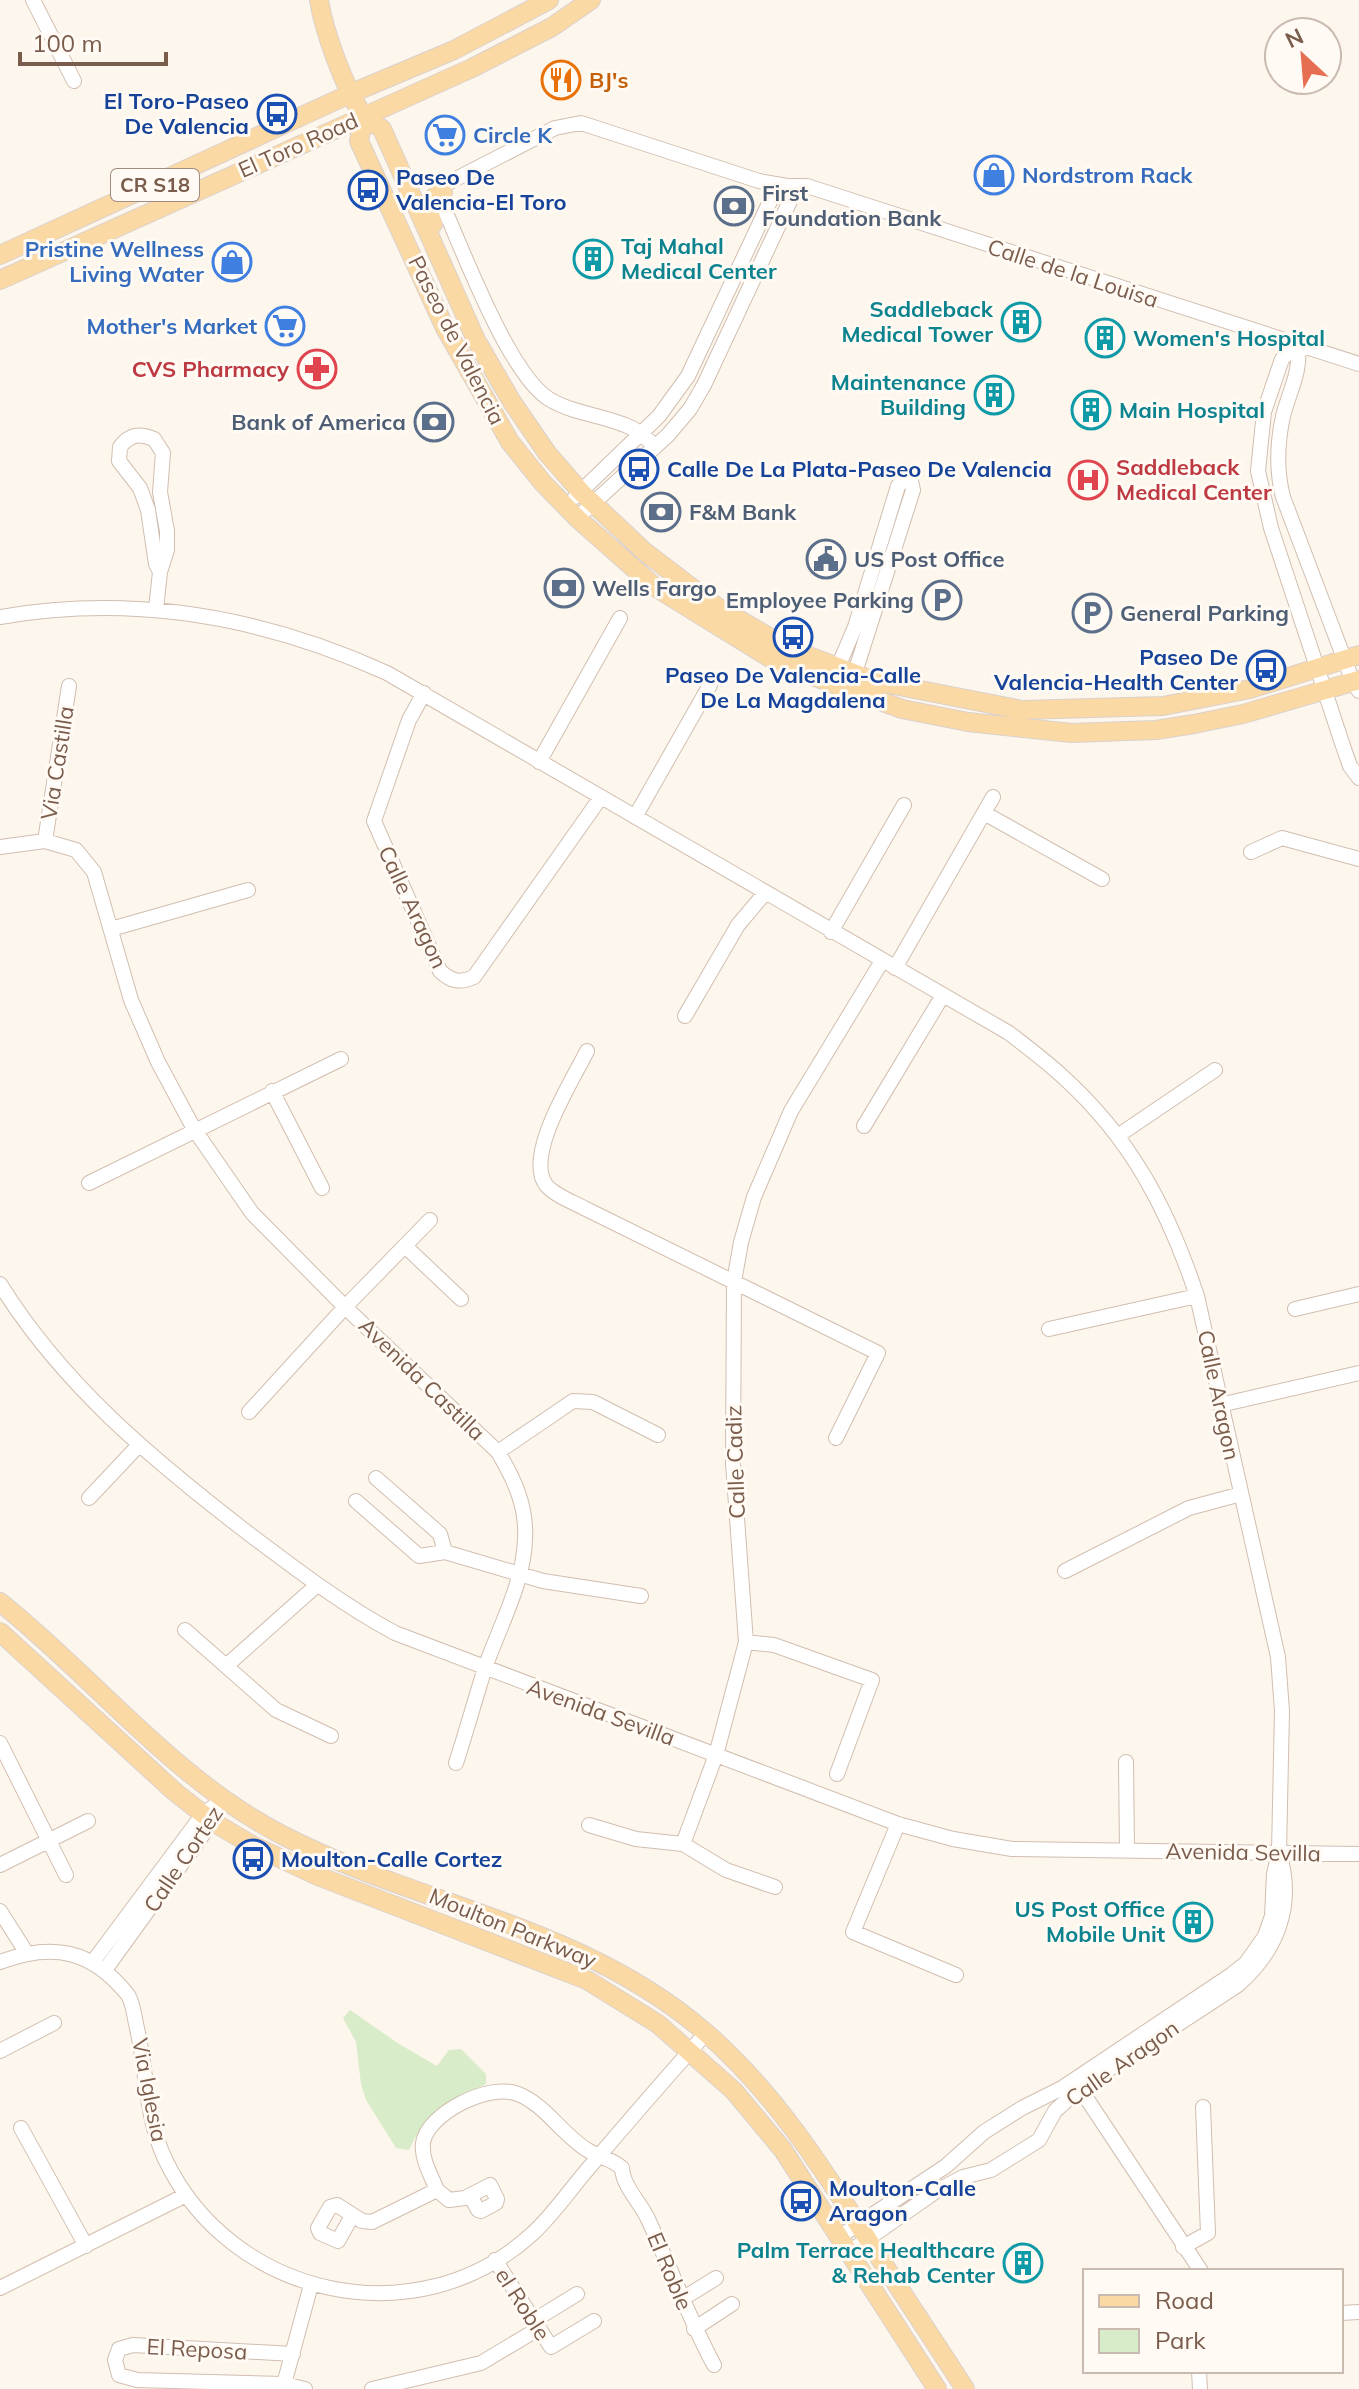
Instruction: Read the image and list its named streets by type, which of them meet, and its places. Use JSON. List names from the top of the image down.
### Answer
{
  "streets": {
    "main road": [
      "El Toro Road",
      "CR S18",
      "Paseo de Valencia",
      "Moulton Parkway"
    ],
    "street": [
      "Calle de la Louisa",
      "Via Castilla",
      "Calle Aragon",
      "Avenida Castilla",
      "Calle Cadiz",
      "Avenida Sevilla",
      "Calle Cortez",
      "Via Iglesia",
      "El Roble",
      "el Roble",
      "El Reposa"
    ]
  },
  "crossings": [
    ["El Toro Road", "Paseo de Valencia"],
    ["Via Castilla", "Avenida Castilla"],
    ["Calle Aragon", "Calle Cadiz"],
    ["Calle Aragon", "Avenida Sevilla"],
    ["Calle Aragon", "Moulton Parkway"],
    ["Avenida Castilla", "Avenida Sevilla"],
    ["Calle Cadiz", "Avenida Sevilla"],
    ["Calle Cortez", "Moulton Parkway"],
    ["Calle Cortez", "Via Iglesia"],
    ["Moulton Parkway", "Via Iglesia"],
    ["Via Iglesia", "El Roble"],
    ["Via Iglesia", "el Roble"]
  ],
  "places": {
    "restaurant": ["BJ's"],
    "bus stop": [
      "El Toro-Paseo De Valencia",
      "Paseo De Valencia-El Toro",
      "Calle De La Plata-Paseo De Valencia",
      "Paseo De Valencia-Calle De La Magdalena",
      "Paseo De Valencia-Health Center",
      "Moulton-Calle Cortez",
      "Moulton-Calle Aragon"
    ],
    "supermarket": ["Circle K", "Mother's Market"],
    "shop": ["Nordstrom Rack", "Pristine Wellness Living Water"],
    "bank": [
      "First Foundation Bank",
      "Bank of America",
      "F&M Bank",
      "Wells Fargo"
    ],
    "building": [
      "Taj Mahal Medical Center",
      "Saddleback Medical Tower",
      "Women's Hospital",
      "Maintenance Building",
      "Main Hospital",
      "US Post Office Mobile Unit",
      "Palm Terrace Healthcare & Rehab Center"
    ],
    "pharmacy": ["CVS Pharmacy"],
    "hospital": ["Saddleback Medical Center"],
    "public building": ["US Post Office"],
    "parking": ["Employee Parking", "General Parking"]
  },
  "legend": ["Road", "Park"],
  "scale_bar": "100 m",
  "north": "top left"
}
